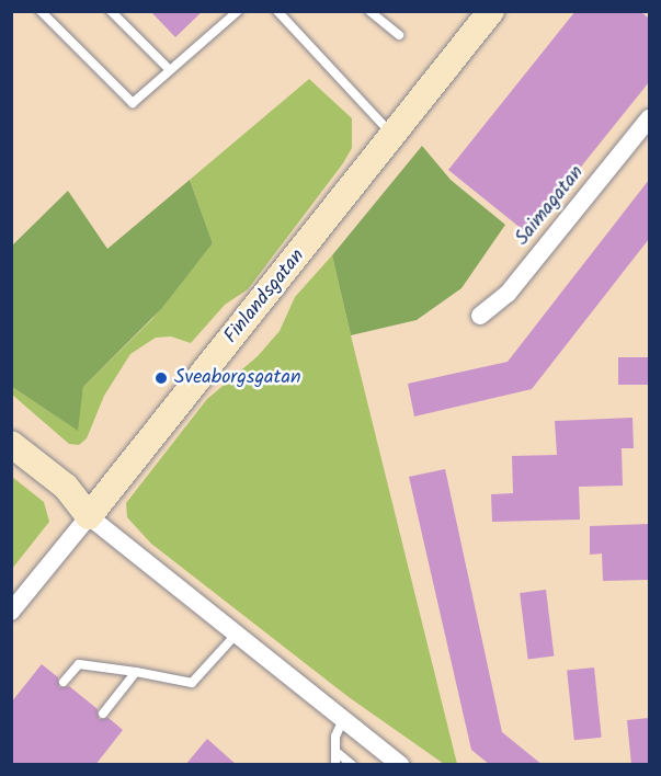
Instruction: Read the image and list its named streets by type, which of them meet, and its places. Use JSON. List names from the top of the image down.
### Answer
{
  "streets": {
    "street": ["Saimagatan", "Finlandsgatan"]
  },
  "places": ["Sveaborgsgatan"]
}
